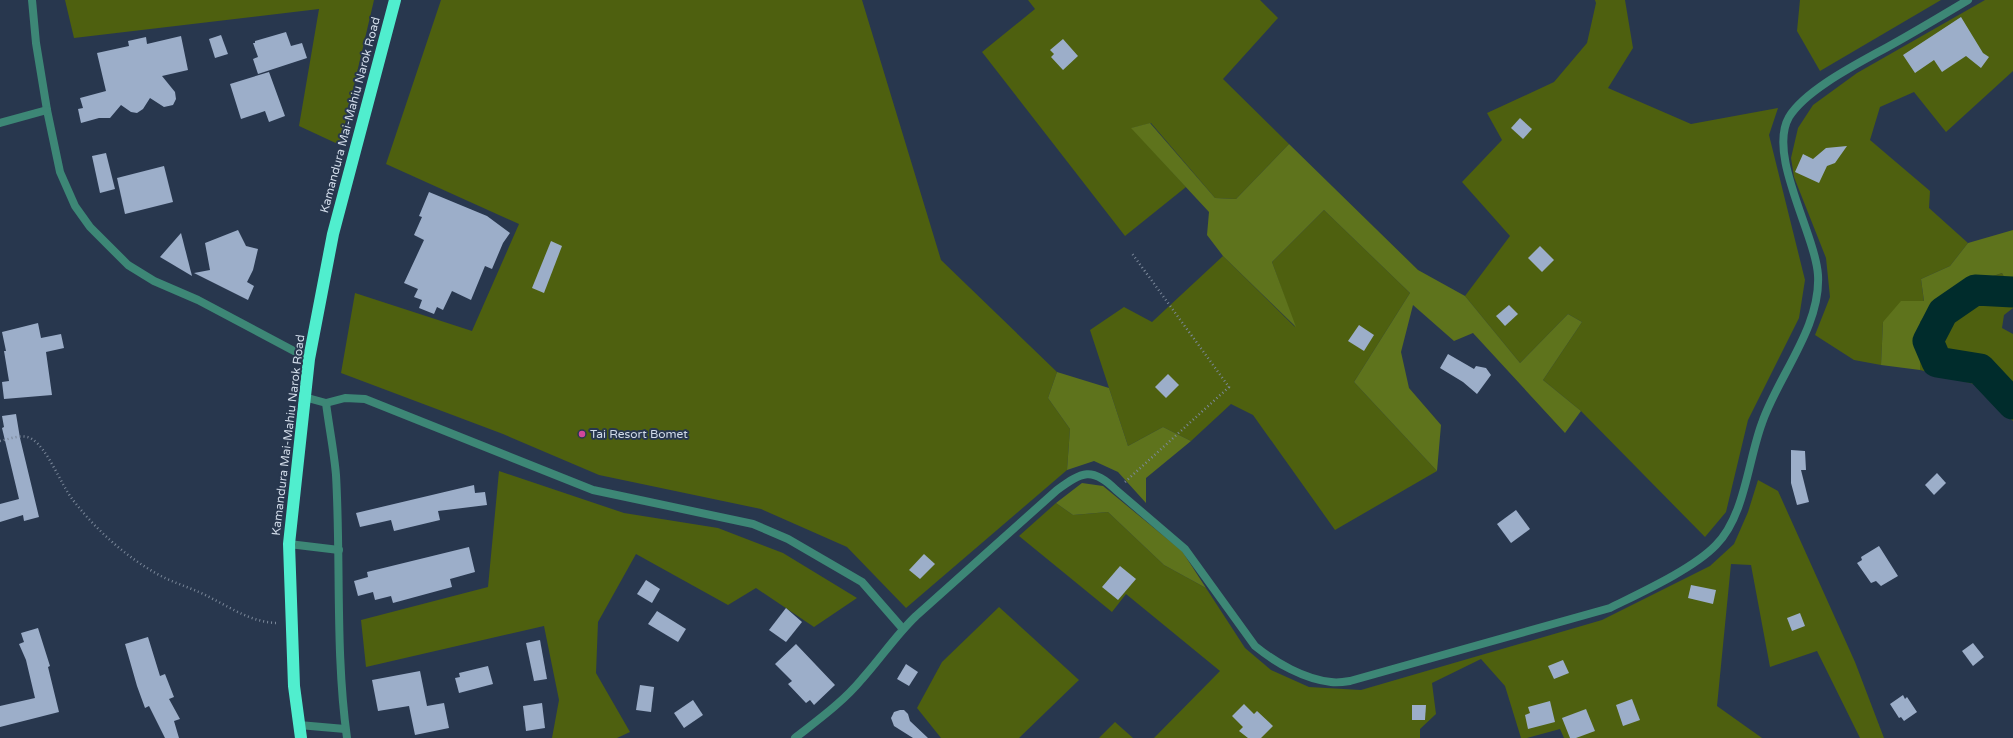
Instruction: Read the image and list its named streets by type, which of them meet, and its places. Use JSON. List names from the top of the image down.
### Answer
{
  "streets": {
    "highway": ["Kamandura Mai-Mahiu Narok Road"]
  },
  "places": ["Tai Resort Bomet"]
}
